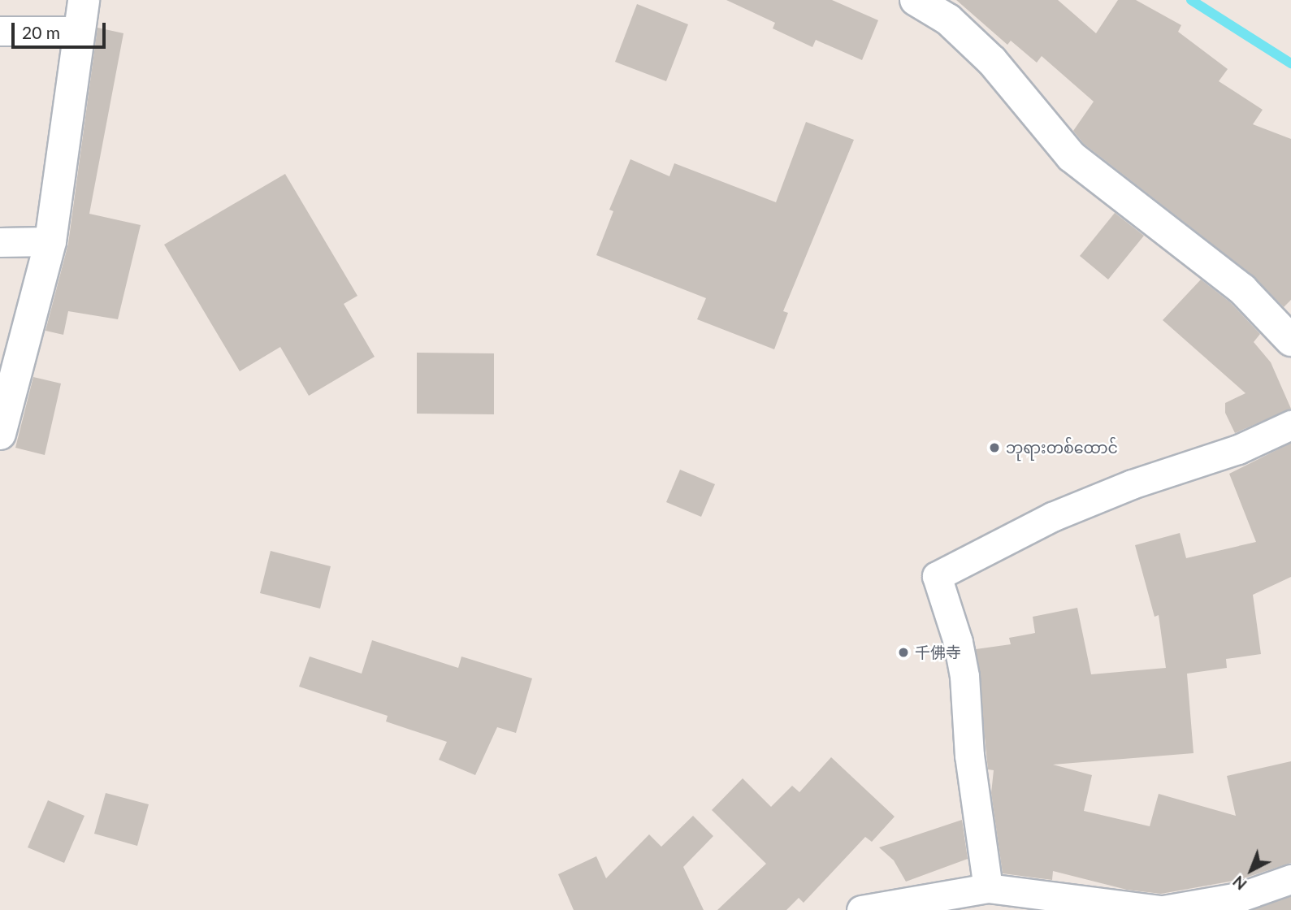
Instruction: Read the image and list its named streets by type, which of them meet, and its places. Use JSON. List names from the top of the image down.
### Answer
{
  "places": ["ဘုရားတစ်ထောင်", "千佛寺"],
  "scale_bar": "20 m",
  "north": "bottom left"
}
